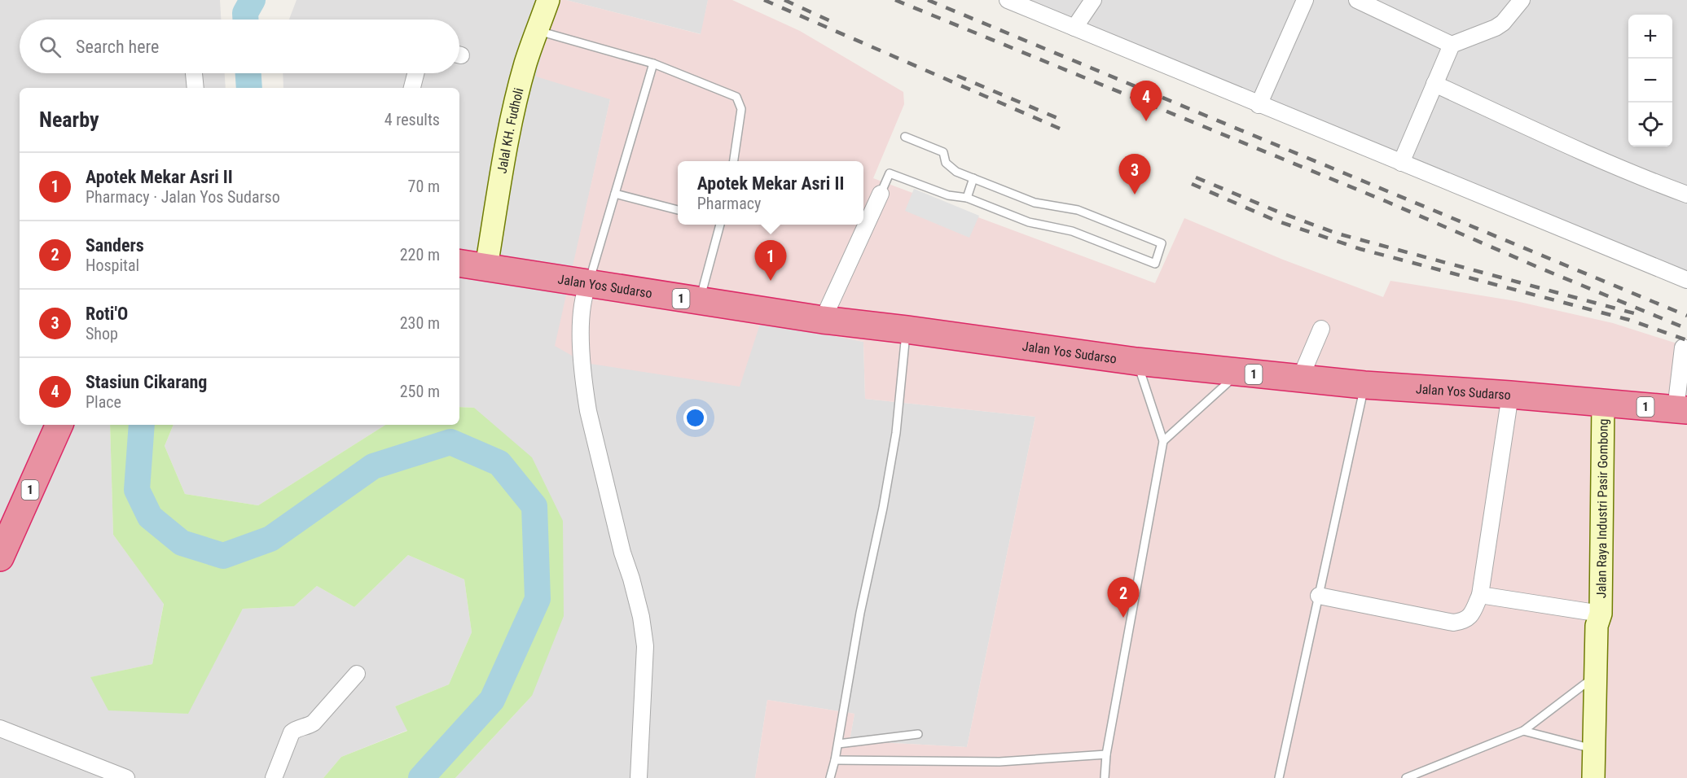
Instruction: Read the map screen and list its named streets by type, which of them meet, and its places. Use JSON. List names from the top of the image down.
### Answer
{
  "streets": {
    "highway": ["Jalan Yos Sudarso", "1"],
    "main road": ["Jalal KH. Fudholi", "Jalan Raya Industri Pasir Gombong"]
  },
  "crossings": [
    ["Jalal KH. Fudholi", "Jalan Yos Sudarso"],
    ["Jalan Yos Sudarso", "Jalan Raya Industri Pasir Gombong"]
  ],
  "page": {
    "map_buttons": ["+", "−"],
    "search": "Search here",
    "pins": [
      "4",
      "3",
      "1",
      "2"
    ],
    "heading": ["Nearby", "4 results"],
    "list": [
      {
        "mark": "1",
        "name": "Apotek Mekar Asri II",
        "note": "Pharmacy · Jalan Yos Sudarso",
        "value": "70 m"
      },
      {
        "mark": "2",
        "name": "Sanders",
        "note": "Hospital",
        "value": "220 m"
      },
      {
        "mark": "3",
        "name": "Roti'O",
        "note": "Shop",
        "value": "230 m"
      },
      {
        "mark": "4",
        "name": "Stasiun Cikarang",
        "note": "Place",
        "value": "250 m"
      }
    ],
    "popup": ["Apotek Mekar Asri II", "Pharmacy"]
  }
}
